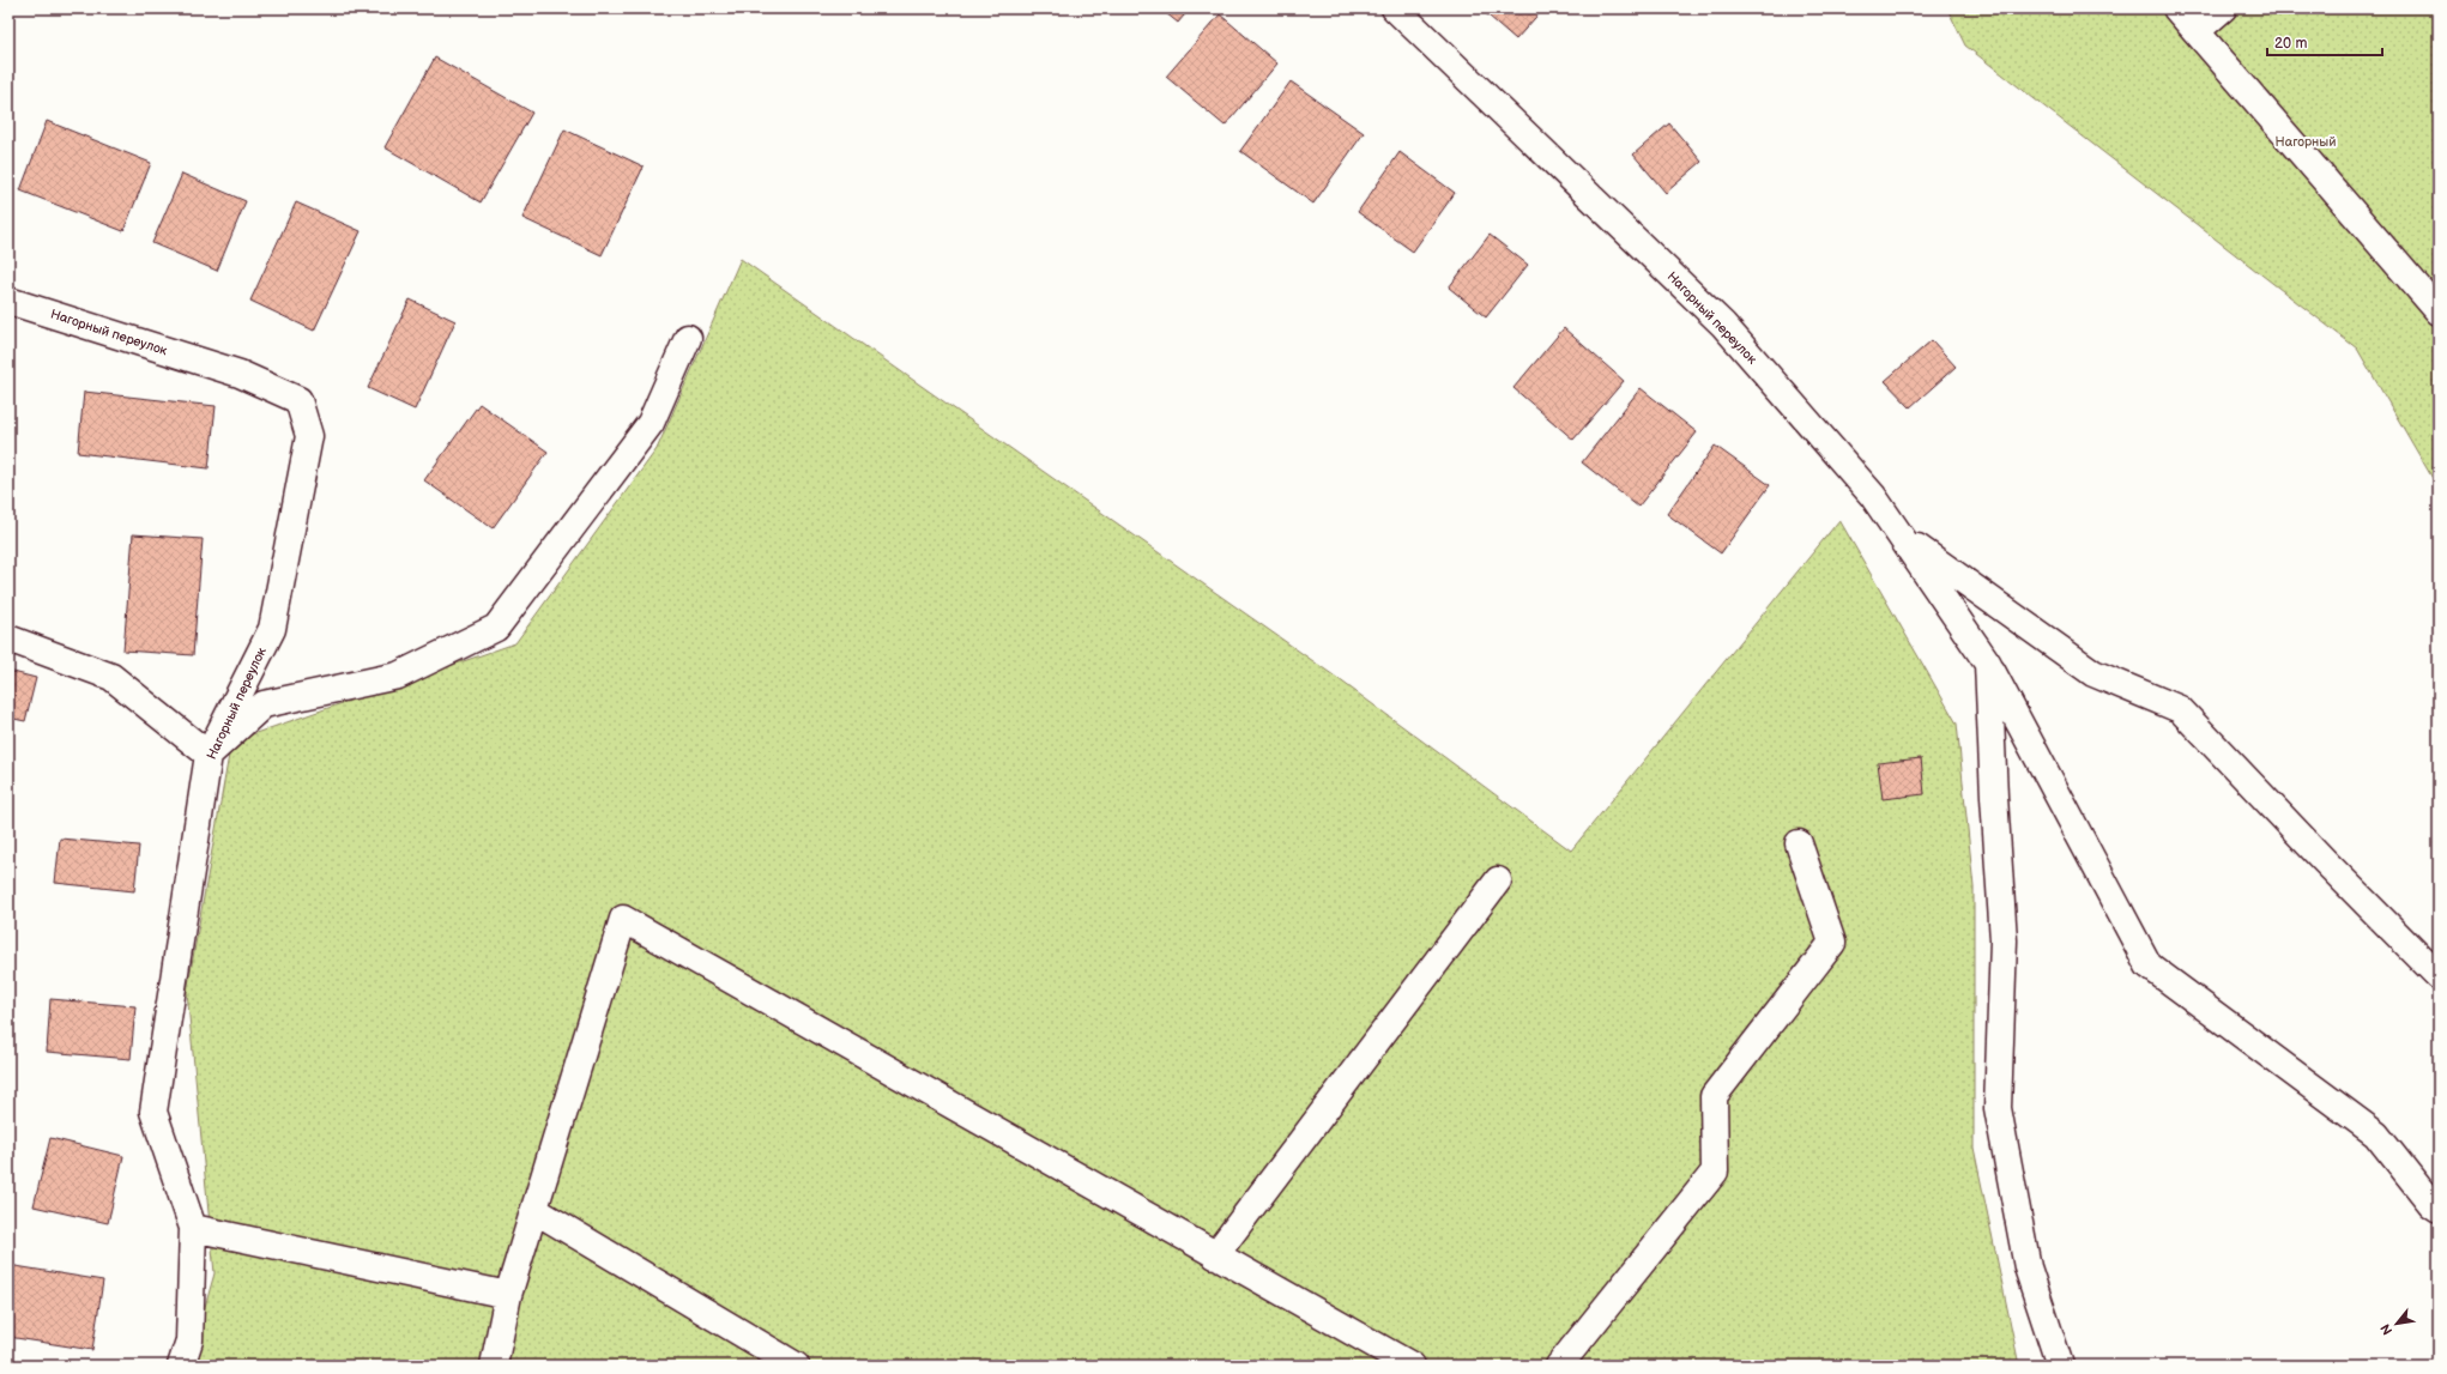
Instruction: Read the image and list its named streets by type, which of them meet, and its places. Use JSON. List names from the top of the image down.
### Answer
{
  "streets": {
    "street": ["Нагорный переулок"]
  },
  "parks": ["Нагорный"],
  "scale_bar": "20 m",
  "north": "bottom left"
}
